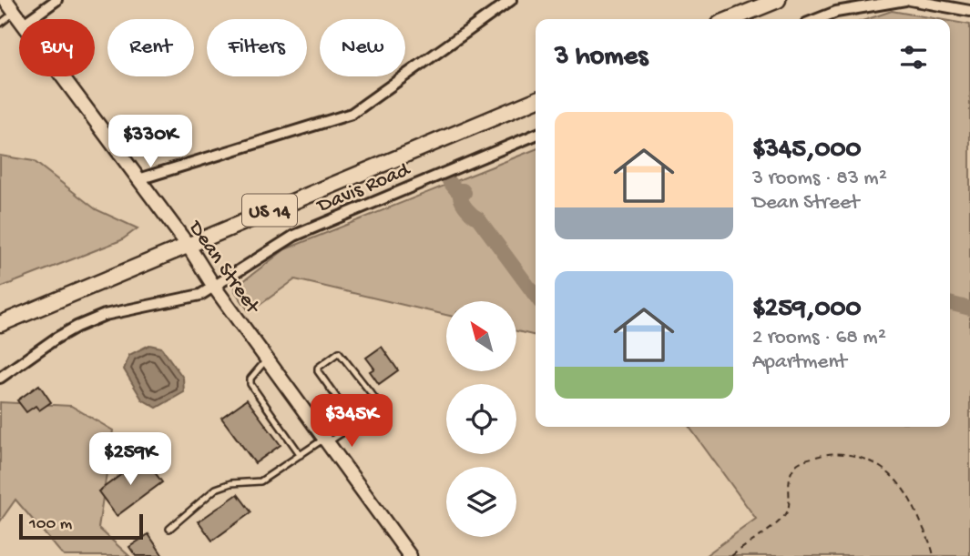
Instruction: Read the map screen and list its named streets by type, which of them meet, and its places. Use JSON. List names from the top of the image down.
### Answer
{
  "streets": {
    "main road": ["US 14"],
    "street": ["Davis Road", "Dean Street"]
  },
  "crossings": [
    ["Davis Road", "Dean Street"],
    ["US 14", "Dean Street"]
  ],
  "scale_bar": "100 m",
  "north": "top left",
  "page": {
    "chip": [
      "Buy",
      "Rent",
      "Filters",
      "New"
    ],
    "heading": "3 homes",
    "list": [
      {
        "name": "$345,000",
        "note": "3 rooms · 83 m² · Dean Street"
      },
      {
        "name": "$259,000",
        "note": "2 rooms · 68 m² · Apartment"
      }
    ],
    "price": ["$330K", "$345K", "$259K"],
    "scale": "100 m"
  }
}
